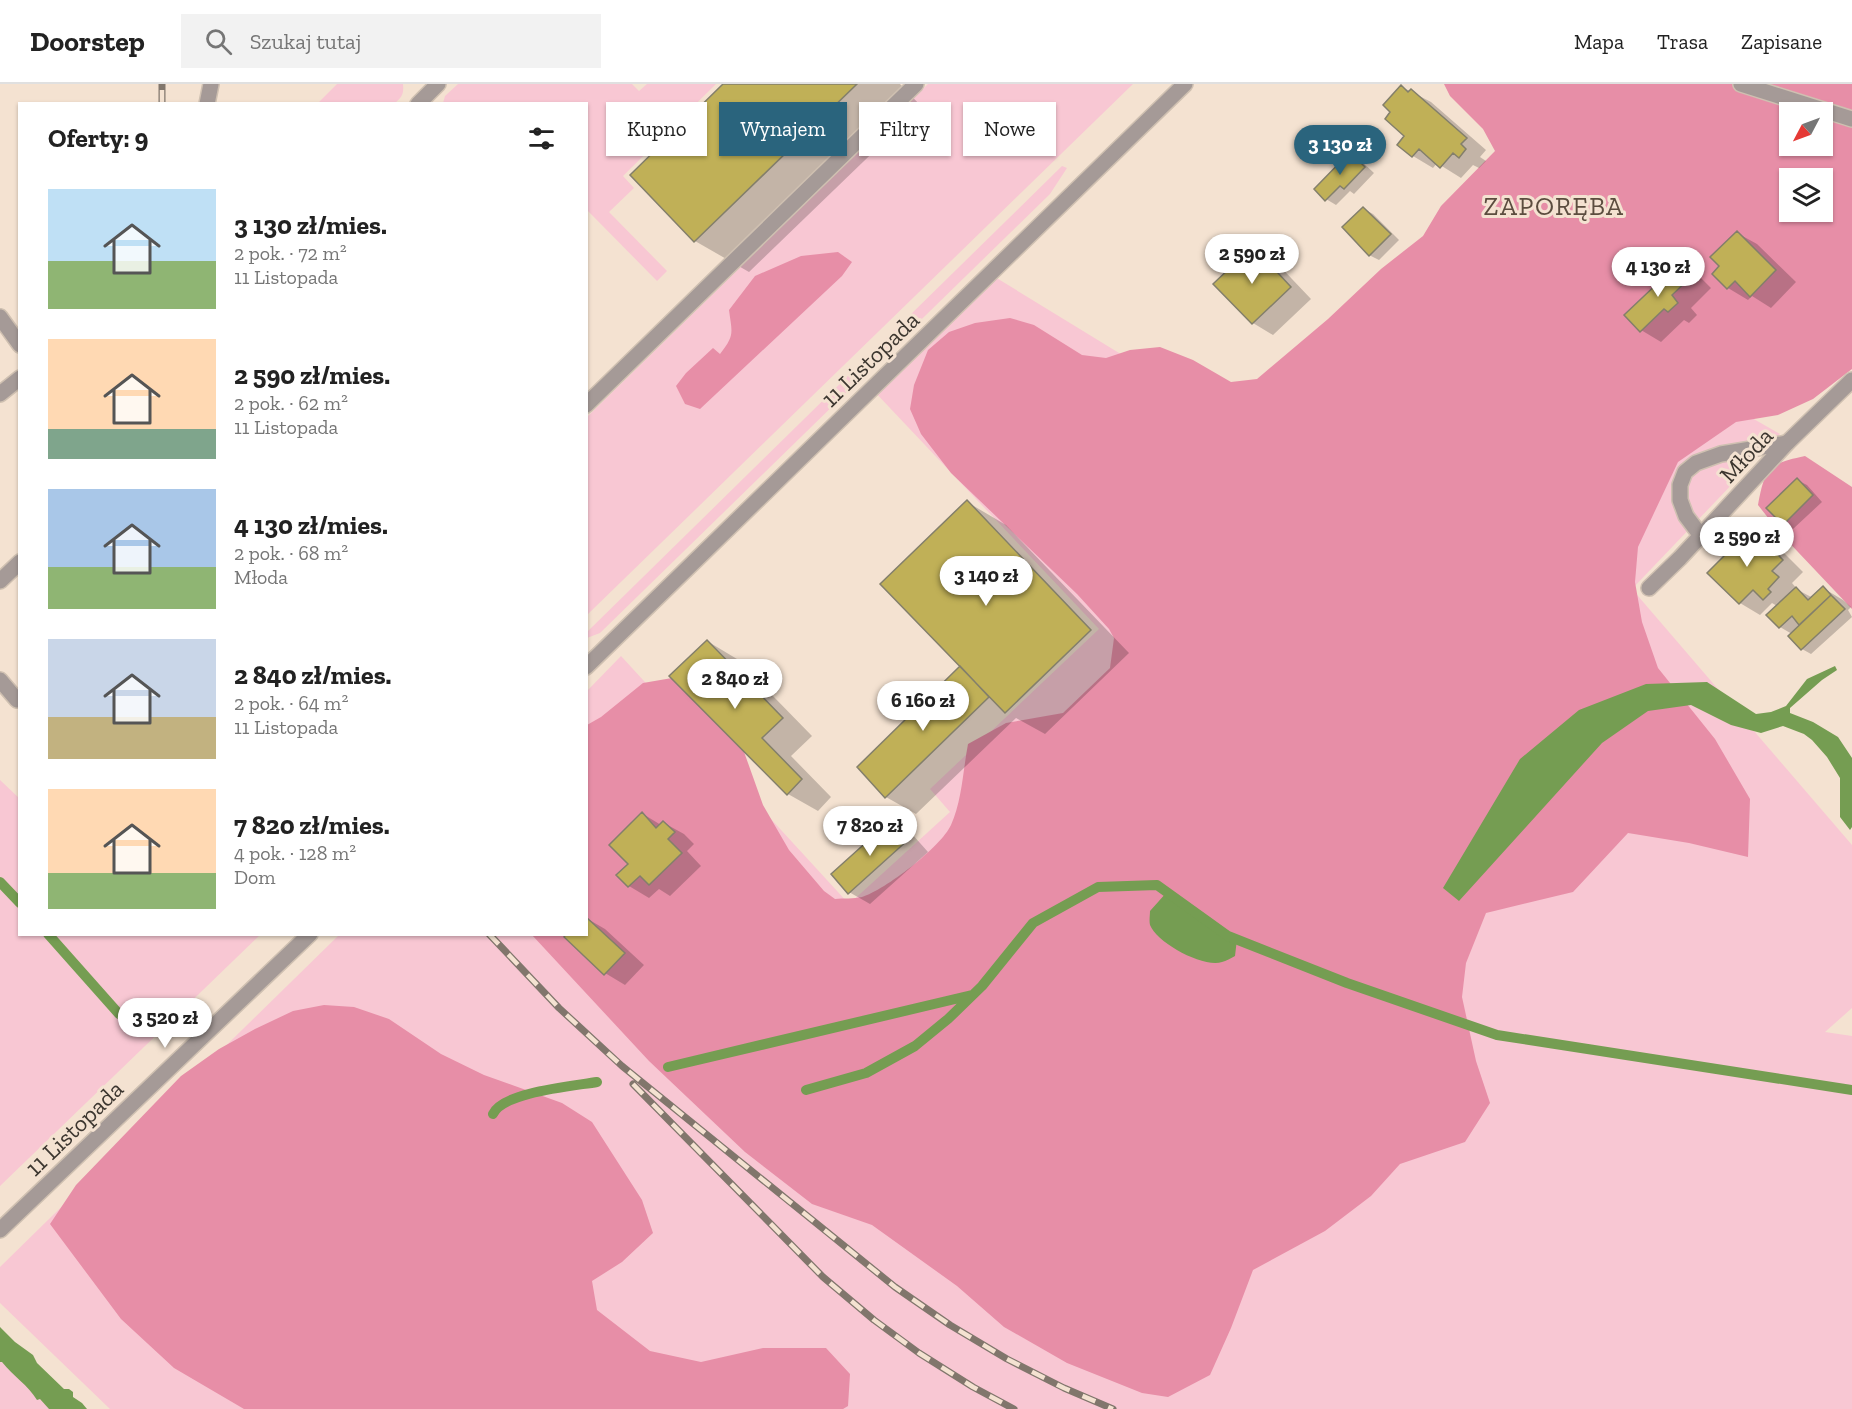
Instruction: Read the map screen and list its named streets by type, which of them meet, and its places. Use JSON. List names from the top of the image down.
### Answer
{
  "streets": {
    "street": ["11 Listopada", "Młoda"]
  },
  "districts": ["ZAPORĘBA"],
  "north": "bottom left",
  "page": {
    "header": "Doorstep",
    "search": "Szukaj tutaj",
    "nav": ["Mapa", "Trasa", "Zapisane"],
    "chip": [
      "Kupno",
      "Wynajem",
      "Filtry",
      "Nowe"
    ],
    "heading": "Oferty: 9",
    "price": [
      "3 130 zł",
      "2 590 zł",
      "4 130 zł",
      "2 590 zł",
      "3 140 zł",
      "2 840 zł",
      "6 160 zł",
      "7 820 zł",
      "3 520 zł"
    ],
    "list": [
      {
        "name": "3 130 zł/mies.",
        "note": "2 pok. · 72 m² · 11 Listopada"
      },
      {
        "name": "2 590 zł/mies.",
        "note": "2 pok. · 62 m² · 11 Listopada"
      },
      {
        "name": "4 130 zł/mies.",
        "note": "2 pok. · 68 m² · Młoda"
      },
      {
        "name": "2 840 zł/mies.",
        "note": "2 pok. · 64 m² · 11 Listopada"
      },
      {
        "name": "7 820 zł/mies.",
        "note": "4 pok. · 128 m² · Dom"
      }
    ]
  }
}
